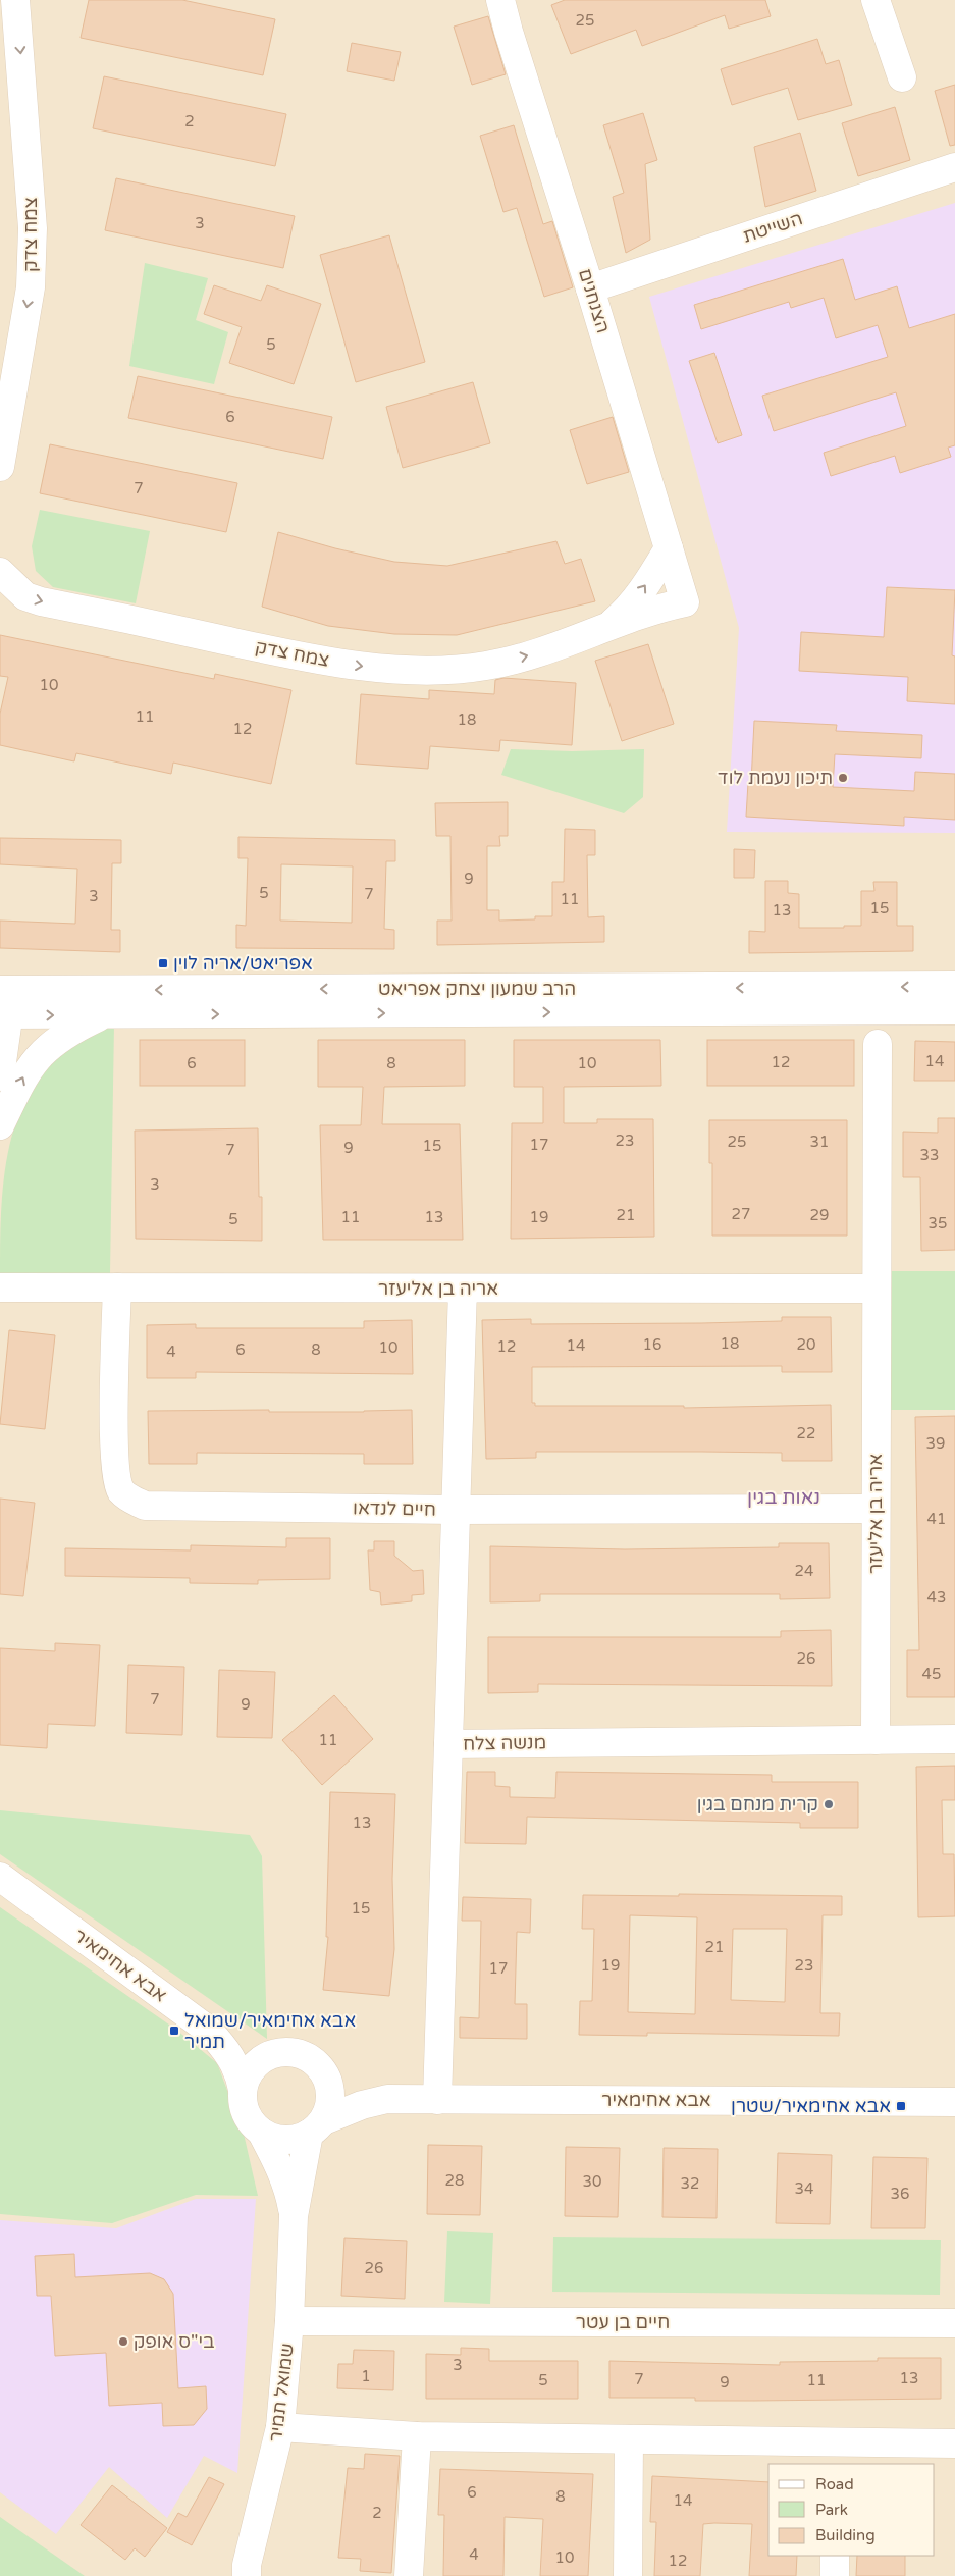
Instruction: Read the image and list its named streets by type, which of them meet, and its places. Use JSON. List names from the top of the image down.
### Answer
{
  "streets": {
    "street": [
      "השייטת",
      "צמח צדק",
      "הצנחנים",
      "הרב שמעון יצחק אפריאט",
      "אריה בן אליעזר",
      "חיים לנדאו",
      "מנשה צלח",
      "אבא אחימאיר",
      "חיים בן עטר",
      "שמואל תמיר"
    ]
  },
  "crossings": [
    ["השייטת", "הצנחנים"],
    ["צמח צדק", "הצנחנים"],
    ["אריה בן אליעזר", "חיים לנדאו"],
    ["אריה בן אליעזר", "מנשה צלח"],
    ["חיים לנדאו", "מנשה צלח"],
    ["אבא אחימאיר", "שמואל תמיר"],
    ["חיים בן עטר", "שמואל תמיר"]
  ],
  "districts": ["נאות בגין"],
  "places": {
    "other": ["תיכון נעמת לוד", "קרית מנחם בגין", "בי\"ס אופק"],
    "transit": ["אפריאט/אריה לוין", "אבא אחימאיר/שמואל תמיר", "אבא אחימאיר/שטרן"]
  },
  "house_numbers": [
    "25",
    "2",
    "3",
    "5",
    "6",
    "7",
    "10",
    "11",
    "18",
    "12",
    "9",
    "5",
    "7",
    "3",
    "11",
    "15",
    "13",
    "14",
    "12",
    "6",
    "8",
    "10",
    "23",
    "25",
    "31",
    "17",
    "15",
    "9",
    "7",
    "33",
    "3",
    "27",
    "21",
    "29",
    "11",
    "13",
    "19",
    "5",
    "35",
    "18",
    "16",
    "20",
    "14",
    "12",
    "10",
    "6",
    "8",
    "4",
    "22",
    "39",
    "41",
    "24",
    "43",
    "26",
    "45",
    "7",
    "9",
    "11",
    "13",
    "15",
    "21",
    "19",
    "23",
    "17",
    "28",
    "30",
    "32",
    "34",
    "36",
    "26",
    "3",
    "1",
    "13",
    "7",
    "5",
    "11",
    "9",
    "6",
    "8",
    "14",
    "2",
    "4",
    "10",
    "12"
  ],
  "legend": ["Road", "Park", "Building"]
}
